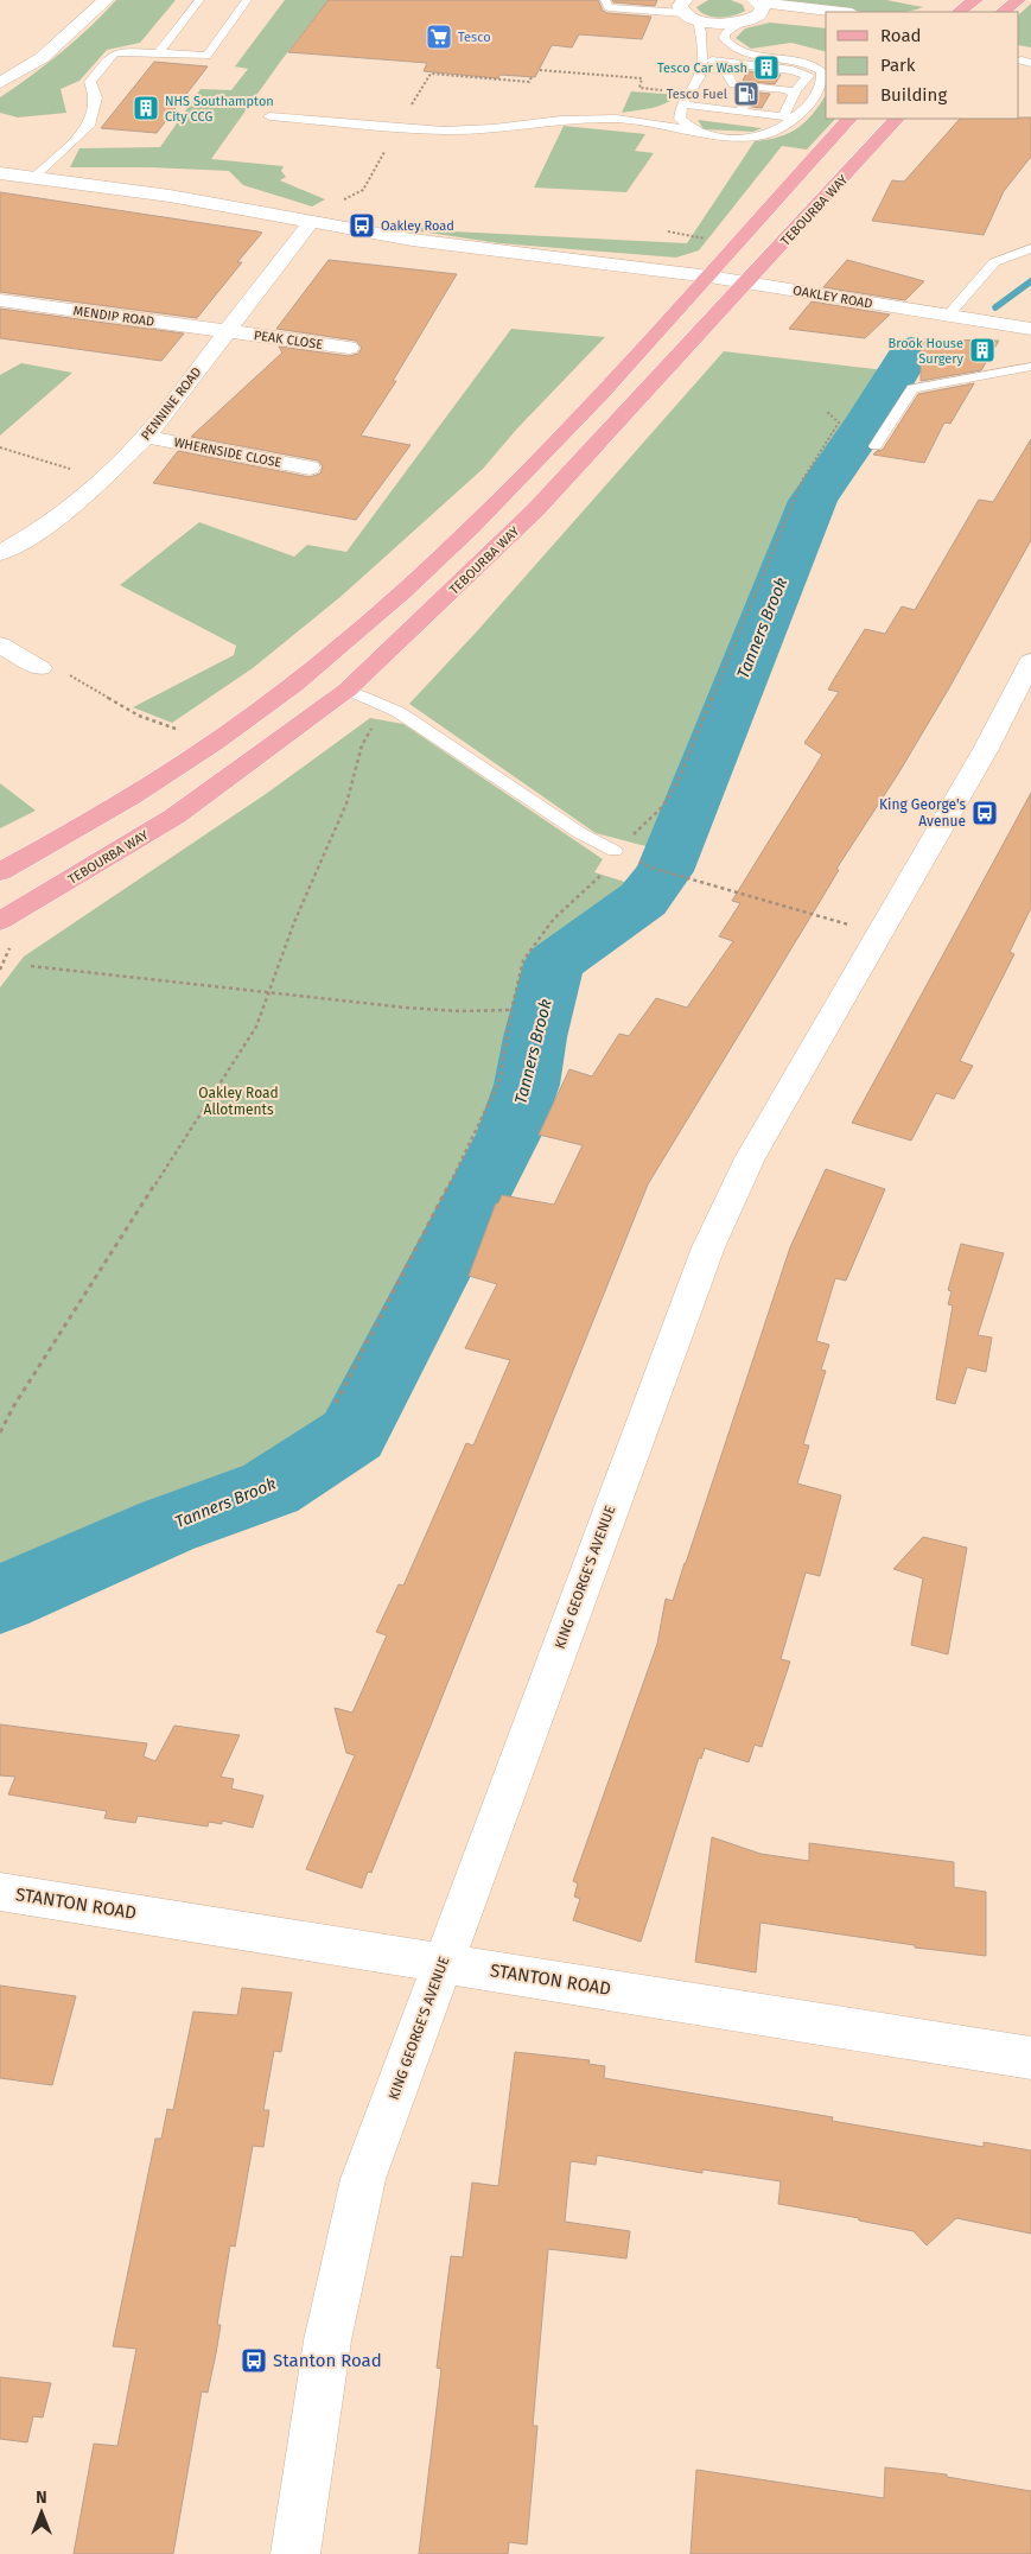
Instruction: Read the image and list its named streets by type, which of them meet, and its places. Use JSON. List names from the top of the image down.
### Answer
{
  "streets": {
    "main road": ["TEBOURBA WAY"],
    "street": [
      "OAKLEY ROAD",
      "MENDIP ROAD",
      "PEAK CLOSE",
      "PENNINE ROAD",
      "WHERNSIDE CLOSE",
      "KING GEORGE'S AVENUE",
      "STANTON ROAD"
    ]
  },
  "crossings": [
    ["TEBOURBA WAY", "OAKLEY ROAD"],
    ["OAKLEY ROAD", "PENNINE ROAD"],
    ["MENDIP ROAD", "PEAK CLOSE"],
    ["MENDIP ROAD", "PENNINE ROAD"],
    ["PEAK CLOSE", "PENNINE ROAD"],
    ["PENNINE ROAD", "WHERNSIDE CLOSE"],
    ["KING GEORGE'S AVENUE", "STANTON ROAD"]
  ],
  "water": ["Tanners Brook"],
  "parks": ["Oakley Road Allotments"],
  "places": {
    "supermarket": ["Tesco"],
    "building": ["Tesco Car Wash", "NHS Southampton City CCG", "Brook House Surgery"],
    "fuel station": ["Tesco Fuel"],
    "bus stop": ["Oakley Road", "King George's Avenue", "Stanton Road"]
  },
  "legend": ["Road", "Park", "Building"],
  "north": "top"
}
